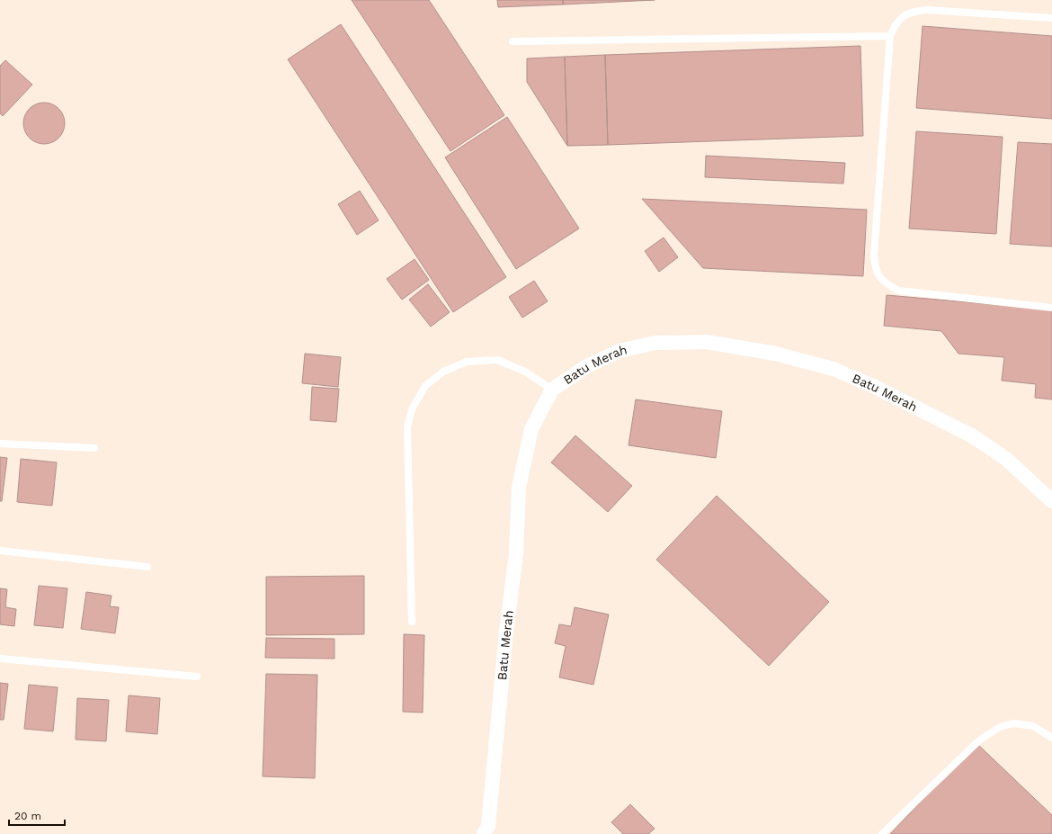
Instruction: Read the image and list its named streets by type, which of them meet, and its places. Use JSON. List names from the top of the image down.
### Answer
{
  "streets": {
    "street": ["Batu Merah"]
  },
  "scale_bar": "20 m"
}
